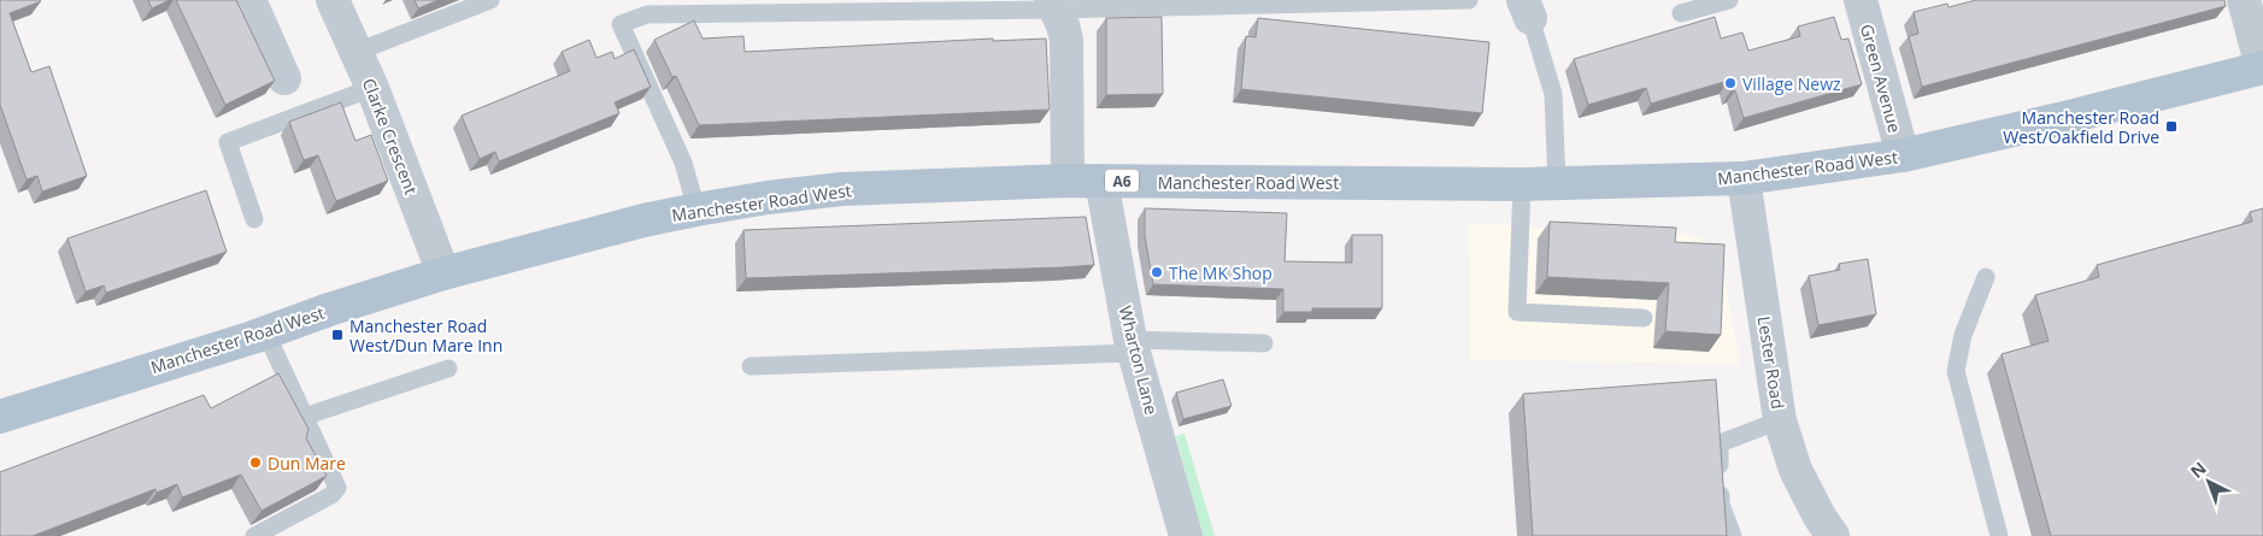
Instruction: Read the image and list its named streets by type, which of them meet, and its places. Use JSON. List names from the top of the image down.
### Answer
{
  "streets": {
    "main road": ["Manchester Road West", "A6"],
    "street": [
      "Green Avenue",
      "Clarke Crescent",
      "Wharton Lane",
      "Lester Road"
    ]
  },
  "crossings": [
    ["Green Avenue", "Manchester Road West"],
    ["Clarke Crescent", "Manchester Road West"],
    ["Manchester Road West", "Wharton Lane"],
    ["Manchester Road West", "Lester Road"]
  ],
  "places": {
    "other": ["Village Newz", "The MK Shop", "Dun Mare"],
    "transit": ["Manchester Road West/Oakfield Drive", "Manchester Road West/Dun Mare Inn"]
  },
  "north": "top left"
}
